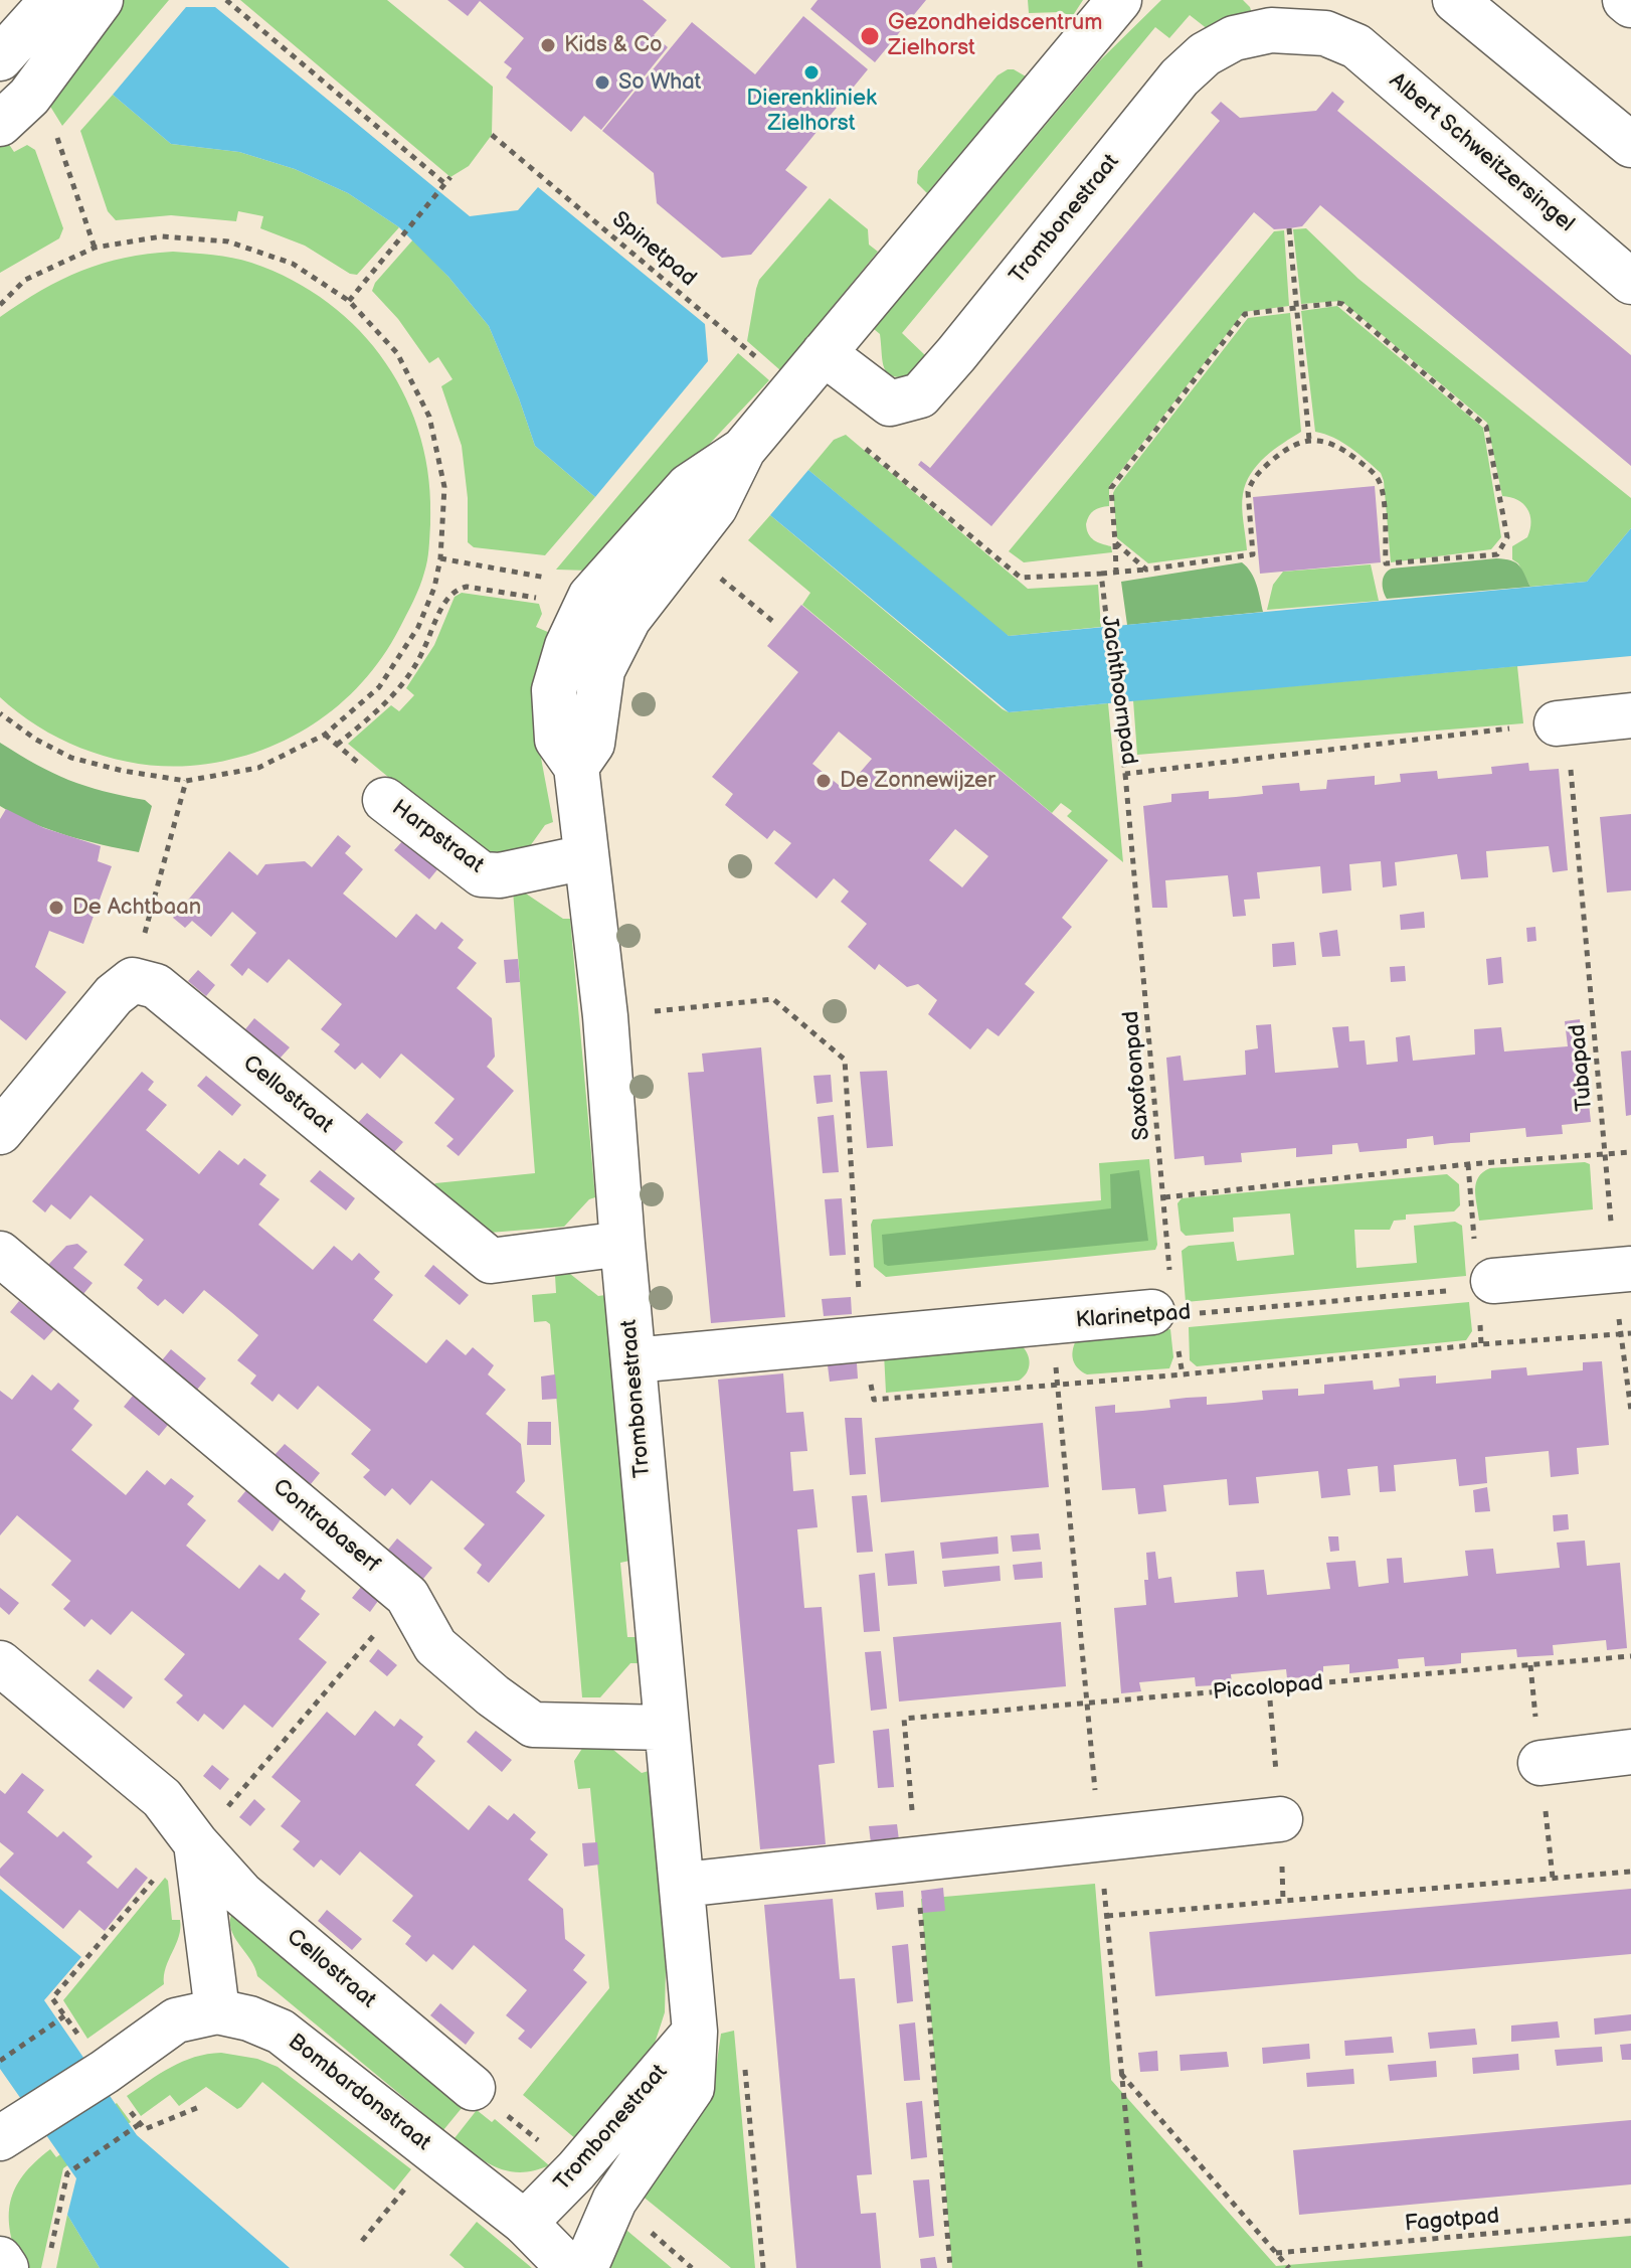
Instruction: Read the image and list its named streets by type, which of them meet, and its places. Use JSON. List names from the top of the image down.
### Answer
{
  "streets": {
    "street": [
      "Albert Schweitzersingel",
      "Trombonestraat",
      "Harpstraat",
      "Cellostraat",
      "Klarinetpad",
      "Contrabaserf",
      "Bombardonstraat"
    ],
    "path": [
      "Spinetpad",
      "Jachthoornpad",
      "Tubapad",
      "Saxofoonpad",
      "Piccolopad",
      "Fagotpad"
    ]
  },
  "crossings": [
    ["Albert Schweitzersingel", "Trombonestraat"],
    ["Trombonestraat", "Spinetpad"],
    ["Trombonestraat", "Harpstraat"],
    ["Trombonestraat", "Cellostraat"],
    ["Trombonestraat", "Klarinetpad"],
    ["Trombonestraat", "Contrabaserf"],
    ["Trombonestraat", "Bombardonstraat"],
    ["Jachthoornpad", "Tubapad"],
    ["Jachthoornpad", "Saxofoonpad"],
    ["Saxofoonpad", "Klarinetpad"],
    ["Cellostraat", "Bombardonstraat"]
  ],
  "places": [
    "Gezondheidscentrum Zielhorst",
    "Kids & Co",
    "Dierenkliniek Zielhorst",
    "So What",
    "De Zonnewijzer",
    "De Achtbaan"
  ]
}
